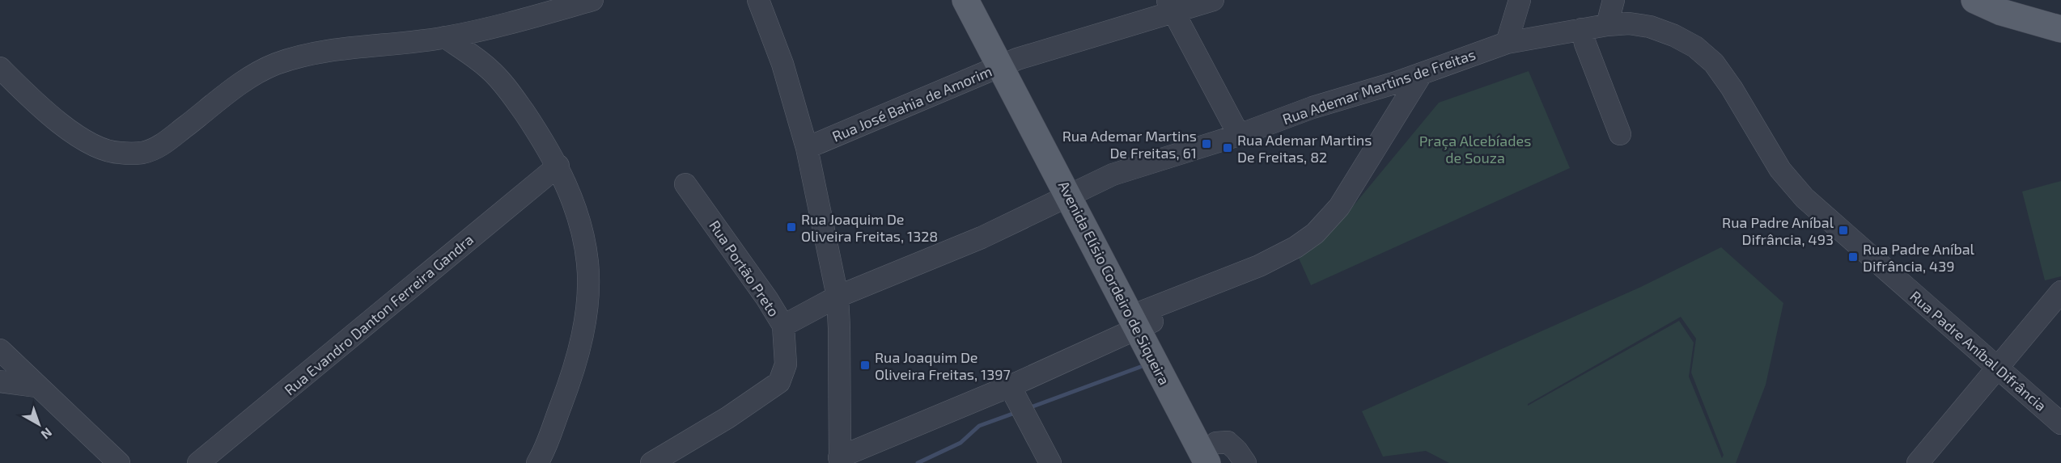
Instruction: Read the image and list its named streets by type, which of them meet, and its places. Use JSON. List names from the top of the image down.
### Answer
{
  "streets": {
    "main road": ["Avenida Elísio Cordeiro de Siqueira"],
    "street": [
      "Rua Ademar Martins de Freitas",
      "Rua José Bahia de Amorim",
      "Rua Portão Preto",
      "Rua Evandro Danton Ferreira Gandra",
      "Rua Padre Aníbal Difrância"
    ]
  },
  "crossings": [
    ["Rua Ademar Martins de Freitas", "Rua Portão Preto"],
    ["Rua Ademar Martins de Freitas", "Avenida Elísio Cordeiro de Siqueira"],
    ["Rua Ademar Martins de Freitas", "Rua Padre Aníbal Difrância"],
    ["Rua José Bahia de Amorim", "Avenida Elísio Cordeiro de Siqueira"]
  ],
  "parks": ["Praça Alcebíades de Souza"],
  "places": {
    "transit": [
      "Rua Ademar Martins De Freitas, 61",
      "Rua Ademar Martins De Freitas, 82",
      "Rua Joaquim De Oliveira Freitas, 1328",
      "Rua Padre Aníbal Difrância, 493",
      "Rua Padre Aníbal Difrância, 439",
      "Rua Joaquim De Oliveira Freitas, 1397"
    ]
  },
  "north": "bottom right"
}
